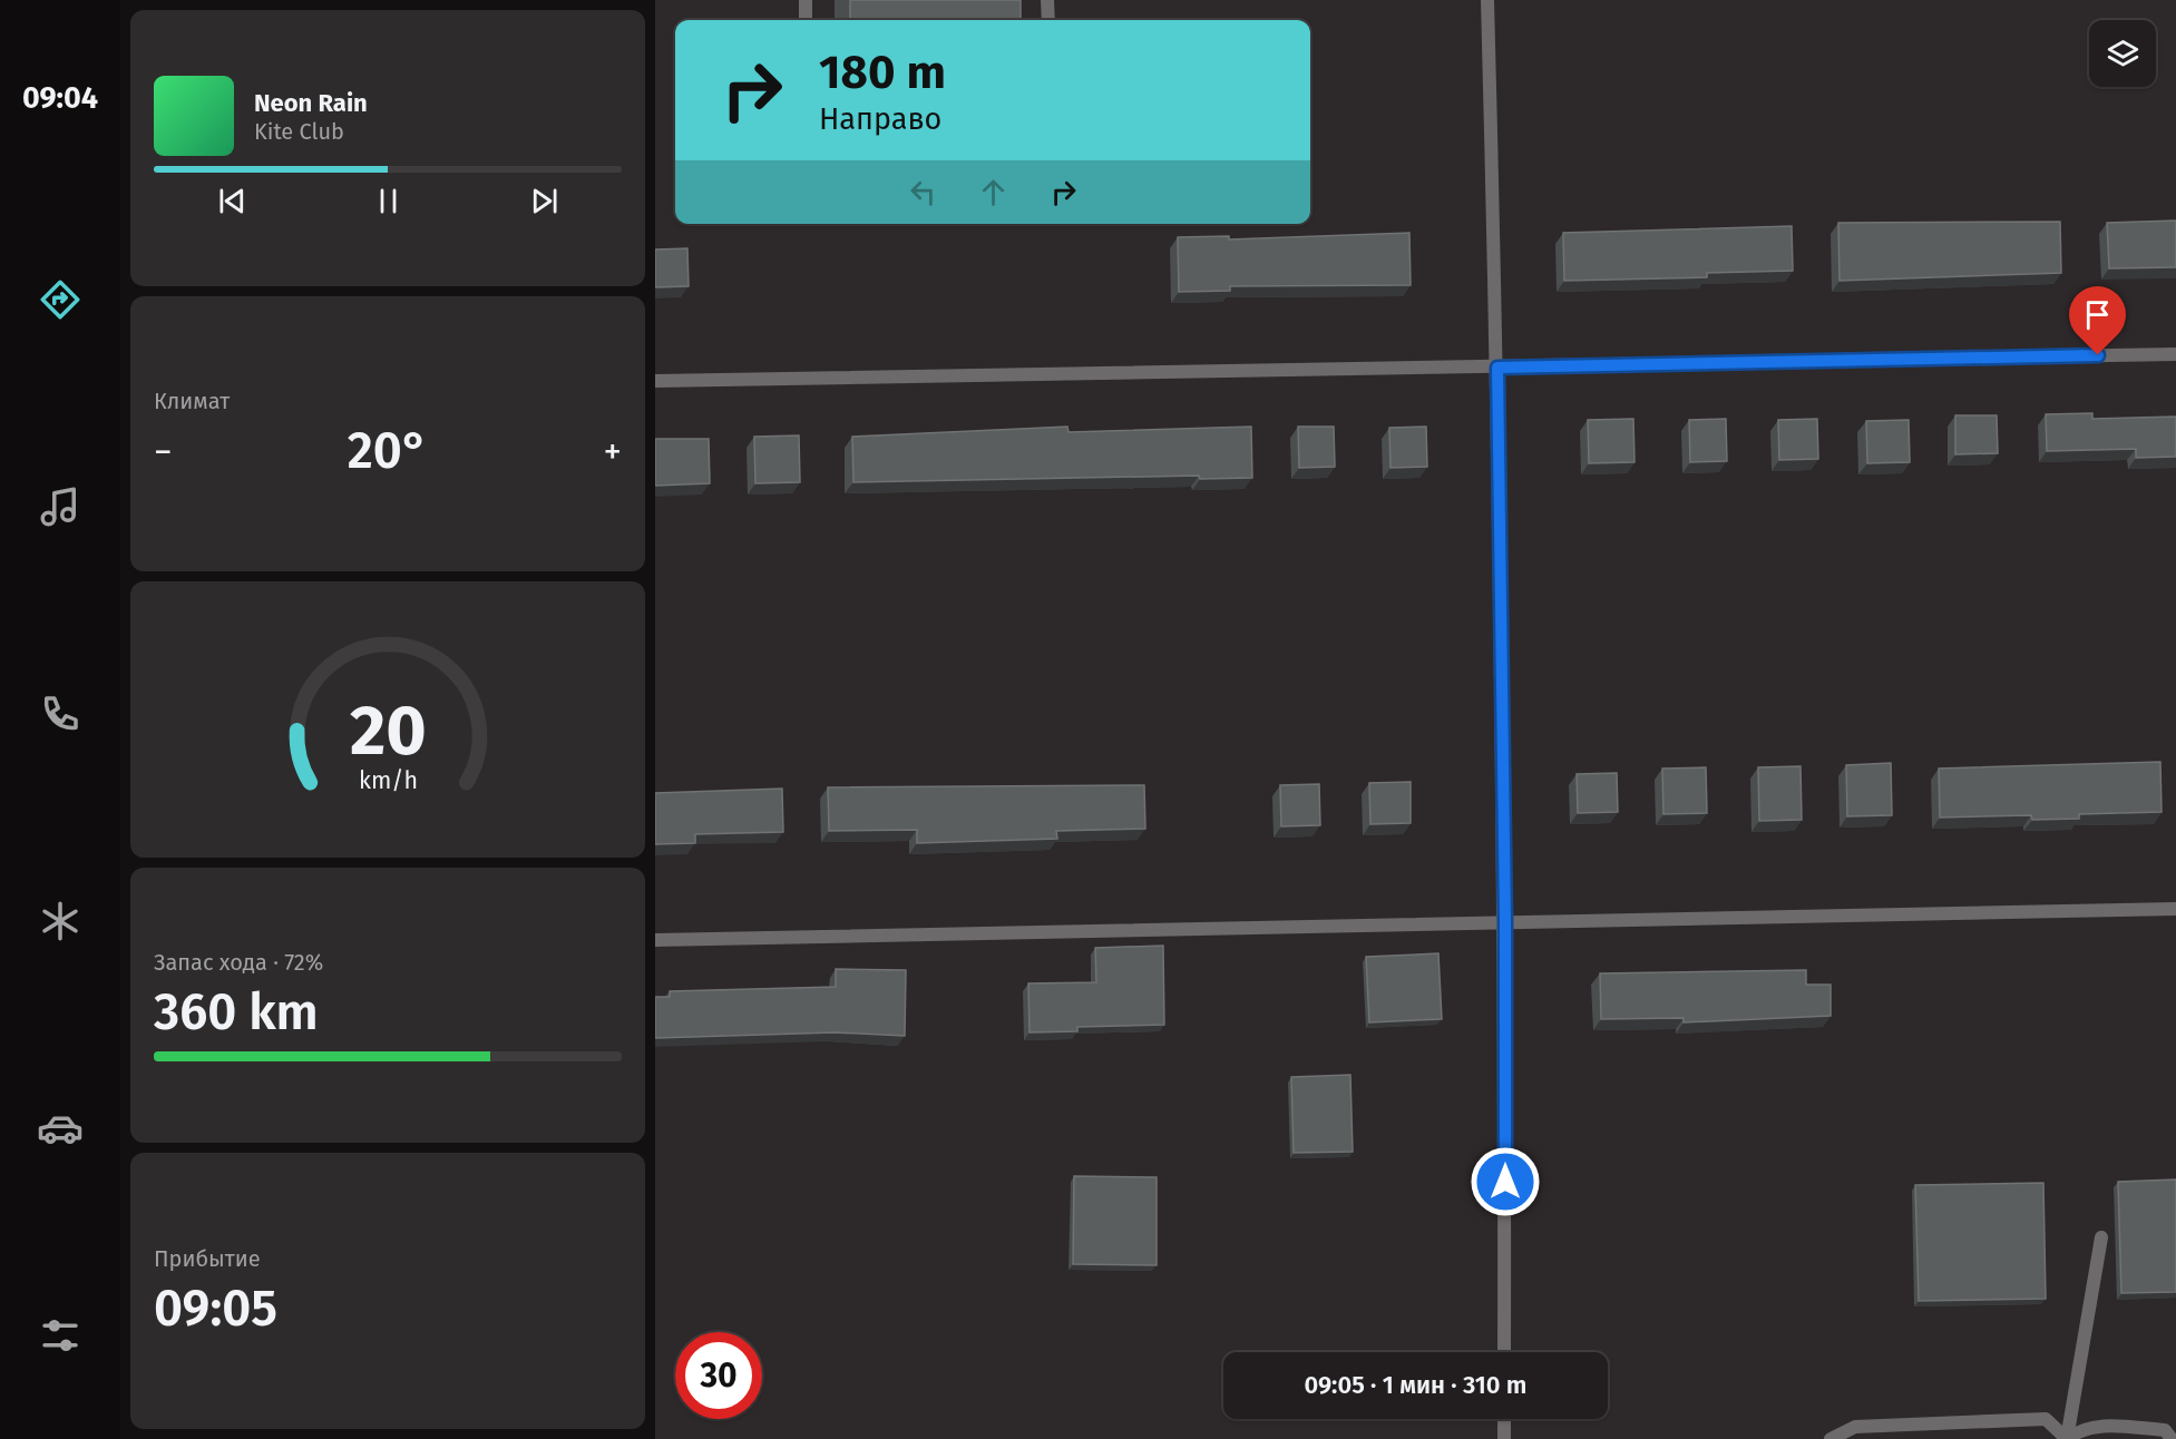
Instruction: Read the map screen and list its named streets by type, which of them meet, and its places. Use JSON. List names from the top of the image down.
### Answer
{
  "page": {
    "tabs": "09:04",
    "turn": ["180 m", "Направо"],
    "song": ["Neon Rain", "Kite Club"],
    "tile": [
      "Климат",
      ["Запас хода · 72%", "360 km"],
      ["Прибытие", "09:05"]
    ],
    "heat": ["−", "20°", "+"],
    "limit": "30",
    "trip": "09:05 · 1 мин · 310 m",
    "gauge": ["20", "km/h"]
  }
}
